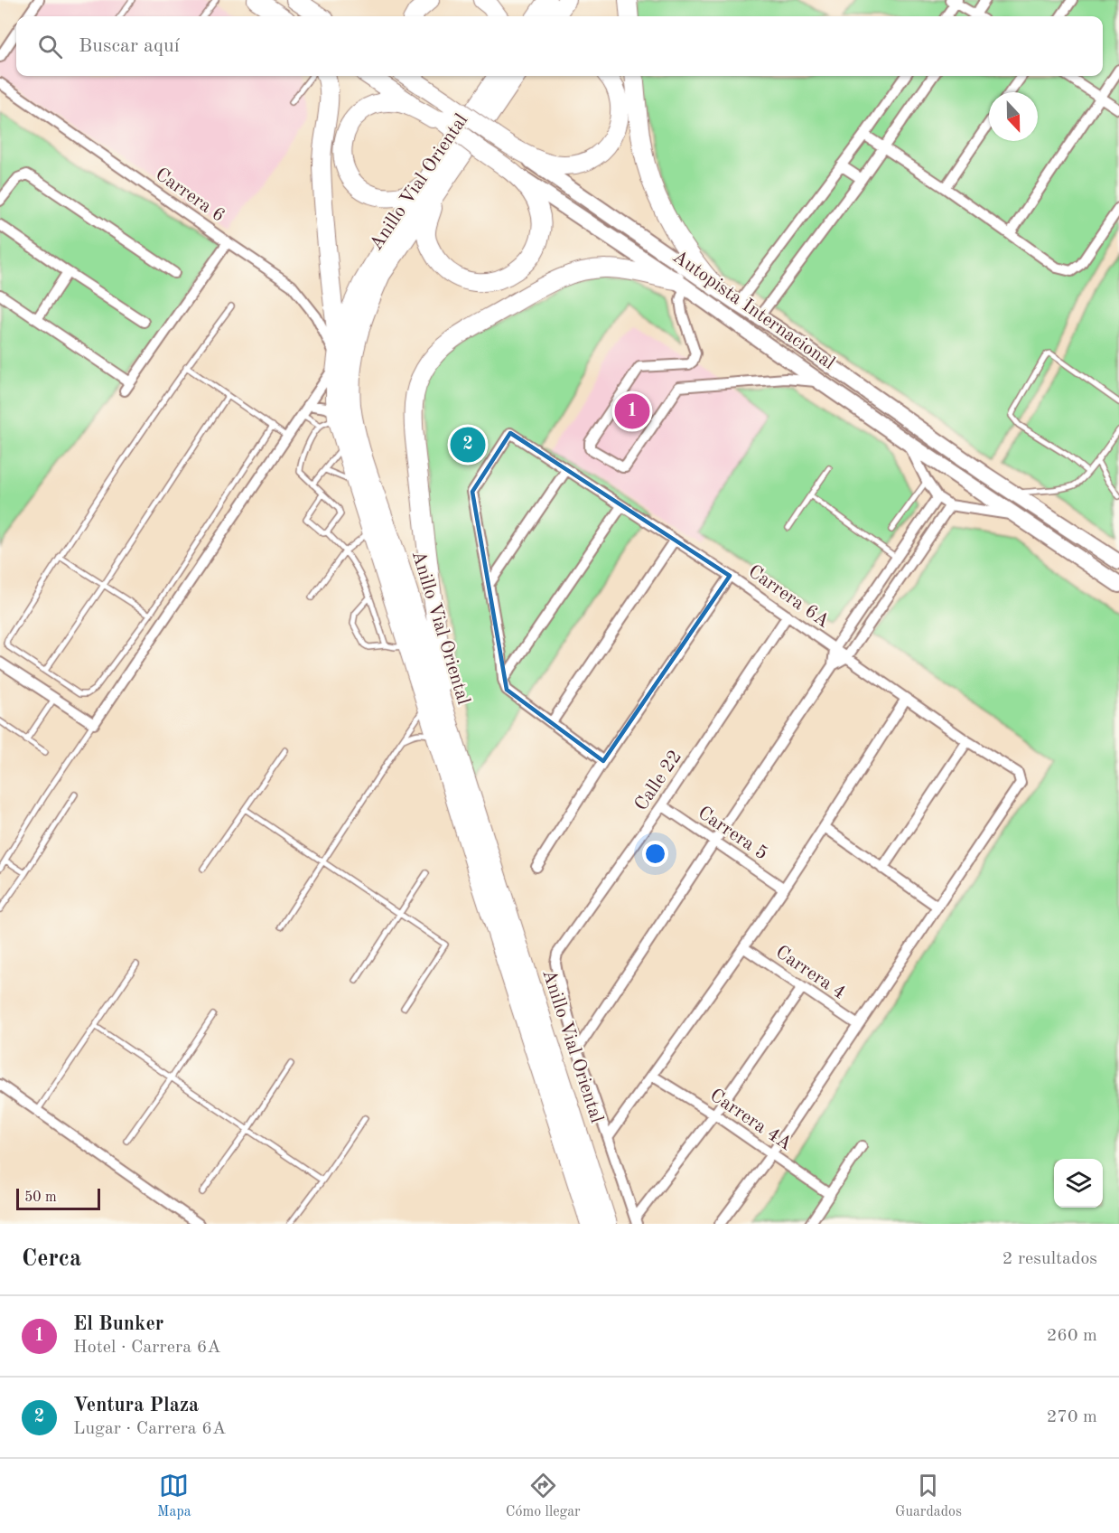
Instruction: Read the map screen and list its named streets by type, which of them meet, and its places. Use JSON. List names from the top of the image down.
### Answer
{
  "streets": {
    "highway": ["Anillo Vial Oriental", "Autopista Internacional"],
    "street": [
      "Carrera 6",
      "Carrera 6A",
      "Calle 22",
      "Carrera 5",
      "Carrera 4",
      "Carrera 4A"
    ]
  },
  "crossings": [
    ["Anillo Vial Oriental", "Carrera 6"],
    ["Carrera 6A", "Calle 22"],
    ["Calle 22", "Carrera 5"]
  ],
  "scale_bar": "50 m",
  "north": "bottom",
  "page": {
    "search": "Buscar aquí",
    "pins": ["1", "2"],
    "scale": "50 m",
    "heading": ["Cerca", "2 resultados"],
    "list": [
      {
        "mark": "1",
        "name": "El Bunker",
        "note": "Hotel · Carrera 6A",
        "value": "260 m"
      },
      {
        "mark": "2",
        "name": "Ventura Plaza",
        "note": "Lugar · Carrera 6A",
        "value": "270 m"
      }
    ],
    "nav": ["Mapa", "Cómo llegar", "Guardados"]
  }
}
